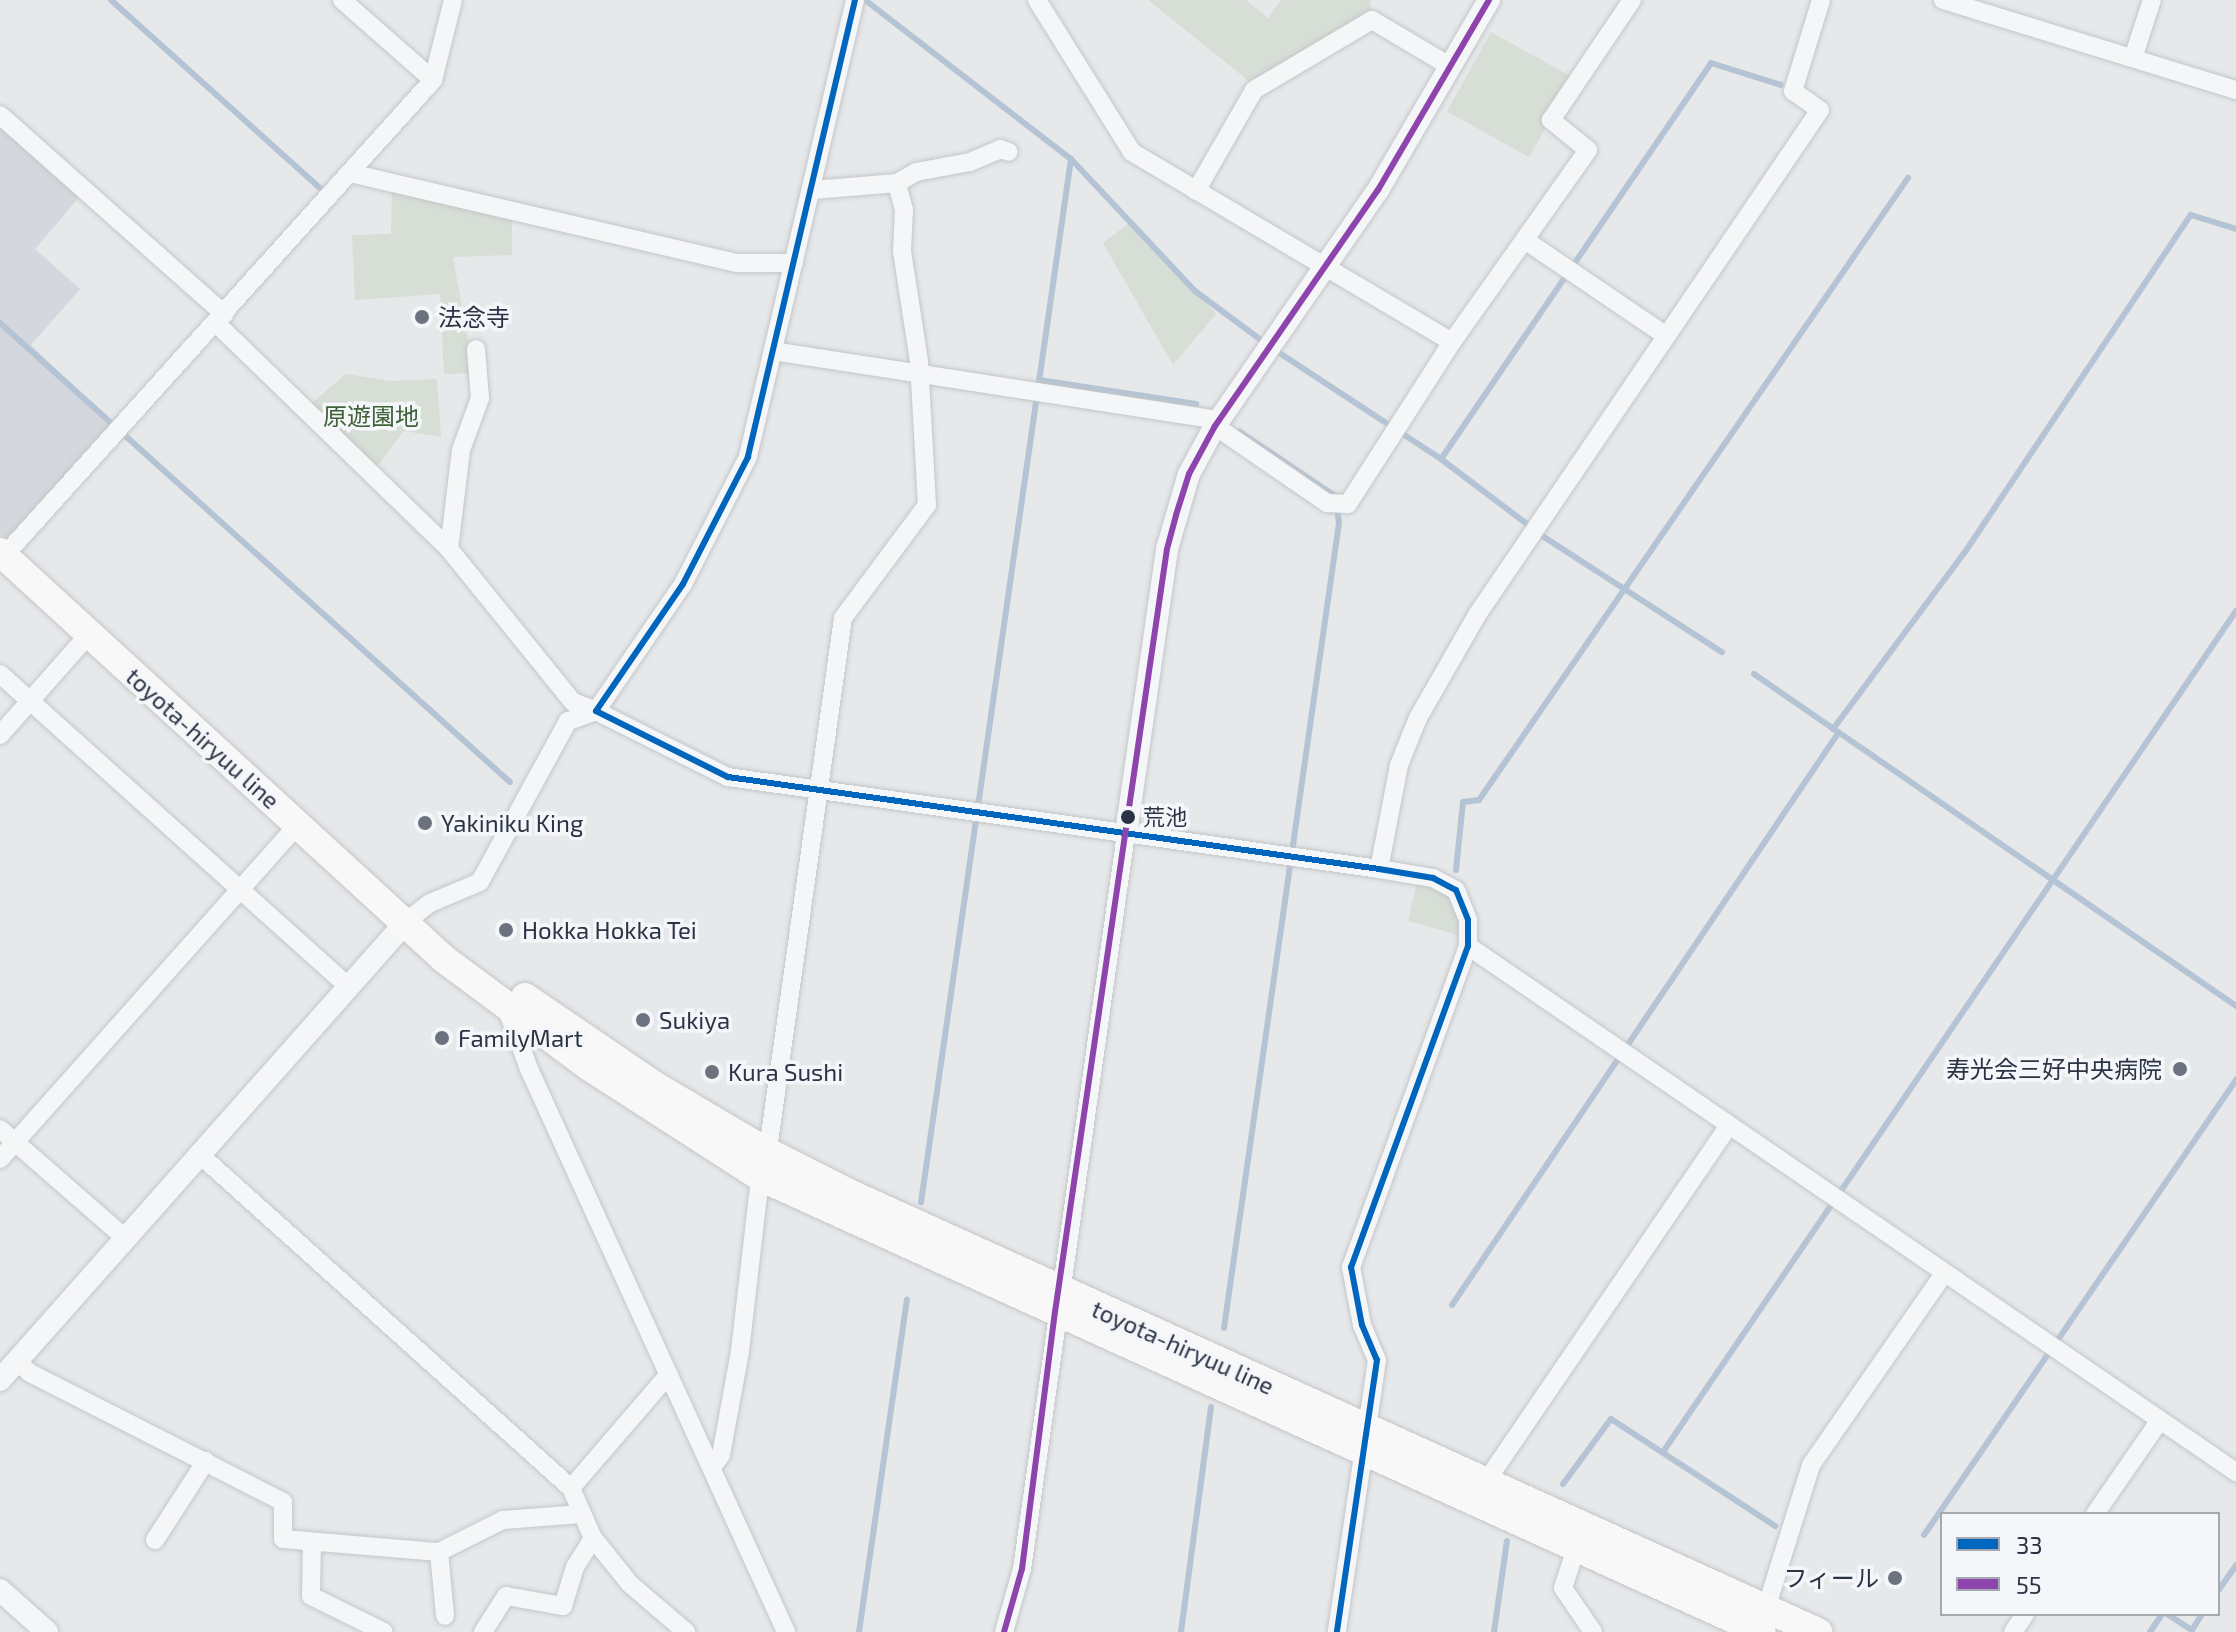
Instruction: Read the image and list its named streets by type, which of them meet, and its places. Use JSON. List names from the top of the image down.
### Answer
{
  "streets": {
    "main road": ["toyota-hiryuu line"]
  },
  "parks": ["原遊園地"],
  "places": [
    "法念寺",
    "荒池",
    "Yakiniku King",
    "Hokka Hokka Tei",
    "Sukiya",
    "FamilyMart",
    "寿光会三好中央病院",
    "Kura Sushi",
    "フィール"
  ],
  "lines": ["transit line 33", "transit line 55"],
  "legend": ["33", "55"]
}
